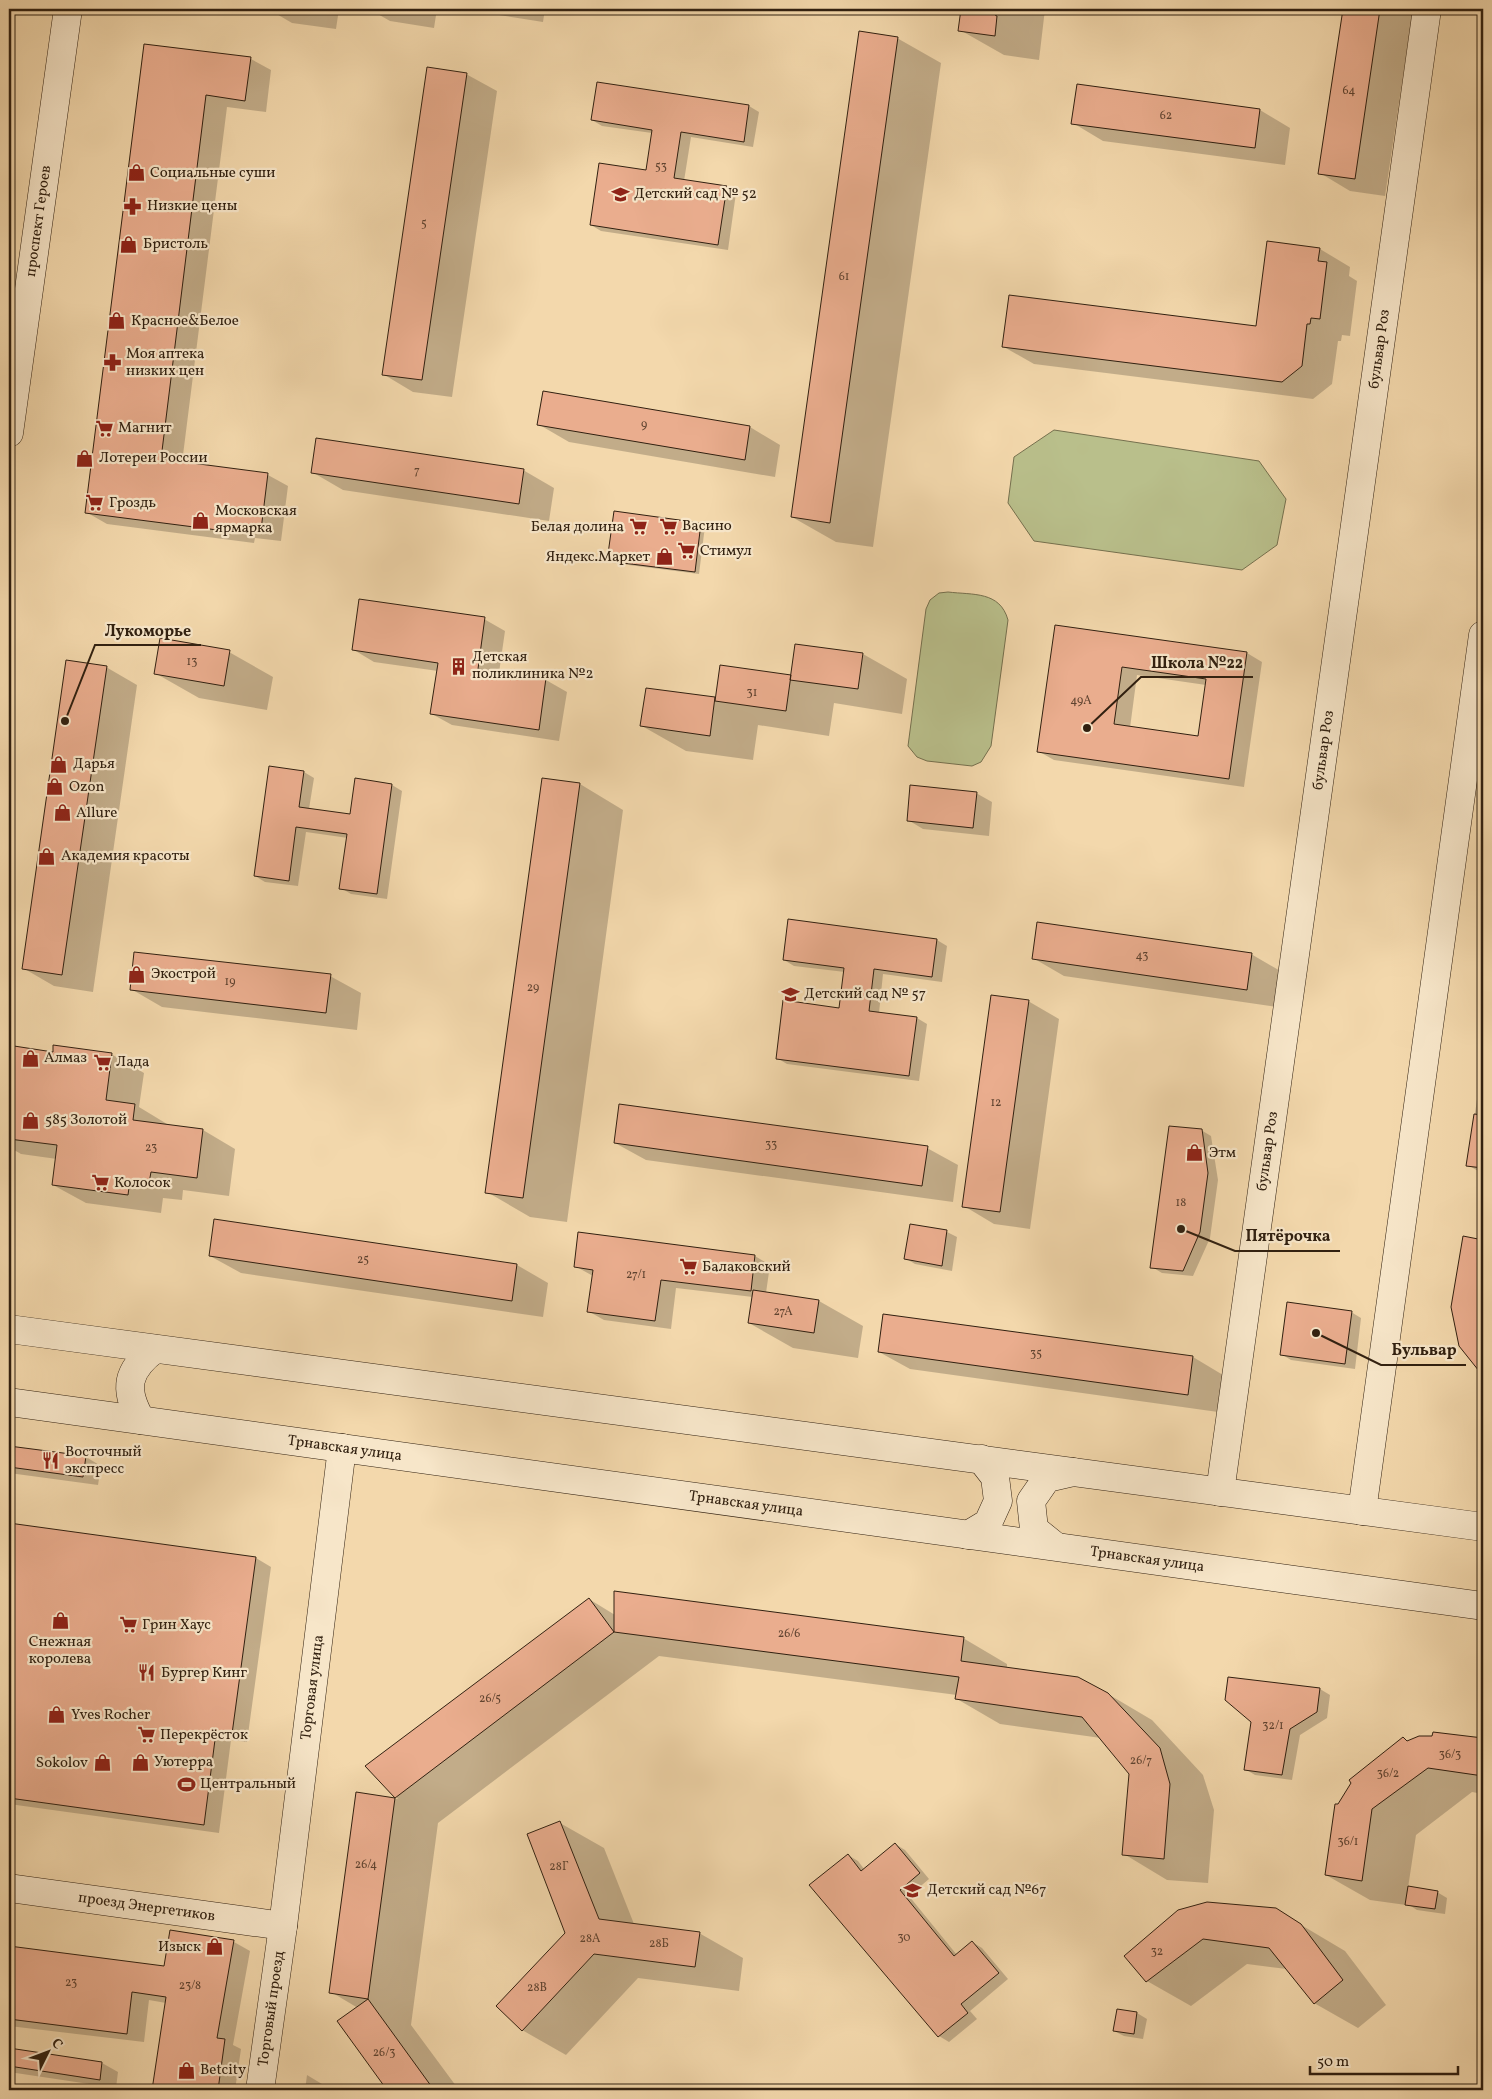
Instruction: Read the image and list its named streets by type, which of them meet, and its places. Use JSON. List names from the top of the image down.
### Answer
{
  "streets": {
    "street": [
      "проспект Героев",
      "бульвар Роз",
      "Трнавская улица",
      "Торговая улица",
      "проезд Энергетиков",
      "Торговый проезд"
    ]
  },
  "crossings": [
    ["Трнавская улица", "Торговая улица"],
    ["Торговая улица", "проезд Энергетиков"],
    ["Торговая улица", "Торговый проезд"],
    ["проезд Энергетиков", "Торговый проезд"]
  ],
  "places": {
    "shop": [
      "Социальные суши",
      "Бристоль",
      "Красное&Белое",
      "Лотереи России",
      "Московская ярмарка",
      "Яндекс.Маркет",
      "Дарья",
      "Ozon",
      "Allure",
      "Академия красоты",
      "Экострой",
      "Алмаз",
      "585 Золотой",
      "Этм",
      "Снежная королева",
      "Yves Rocher",
      "Уютерра",
      "Sokolov",
      "Изыск",
      "Betcity"
    ],
    "school or university": ["Детский сад № 52", "Детский сад № 57", "Детский сад №67"],
    "pharmacy": ["Низкие цены", "Моя аптека низких цен"],
    "supermarket": [
      "Магнит",
      "Гроздь",
      "Васино",
      "Белая долина",
      "Стимул",
      "Лада",
      "Колосок",
      "Балаковский",
      "Грин Хаус",
      "Перекрёсток"
    ],
    "building": ["Детская поликлиника №2"],
    "other": [
      "Лукоморье",
      "Школа №22",
      "Пятёрочка",
      "Бульвар"
    ],
    "restaurant": ["Восточный экспресс", "Бургер Кинг"],
    "sports": ["Центральный"]
  },
  "house_numbers": [
    "64",
    "62",
    "53",
    "5",
    "61",
    "9",
    "7",
    "13",
    "31",
    "49А",
    "43",
    "19",
    "29",
    "12",
    "33",
    "23",
    "18",
    "25",
    "27/1",
    "27А",
    "35",
    "26/6",
    "26/5",
    "32/1",
    "36/3",
    "26/7",
    "36/2",
    "36/1",
    "26/4",
    "28Г",
    "30",
    "28А",
    "28Б",
    "32",
    "23",
    "23/8",
    "28В",
    "26/3"
  ],
  "scale_bar": "50 m",
  "north": "top right"
}
